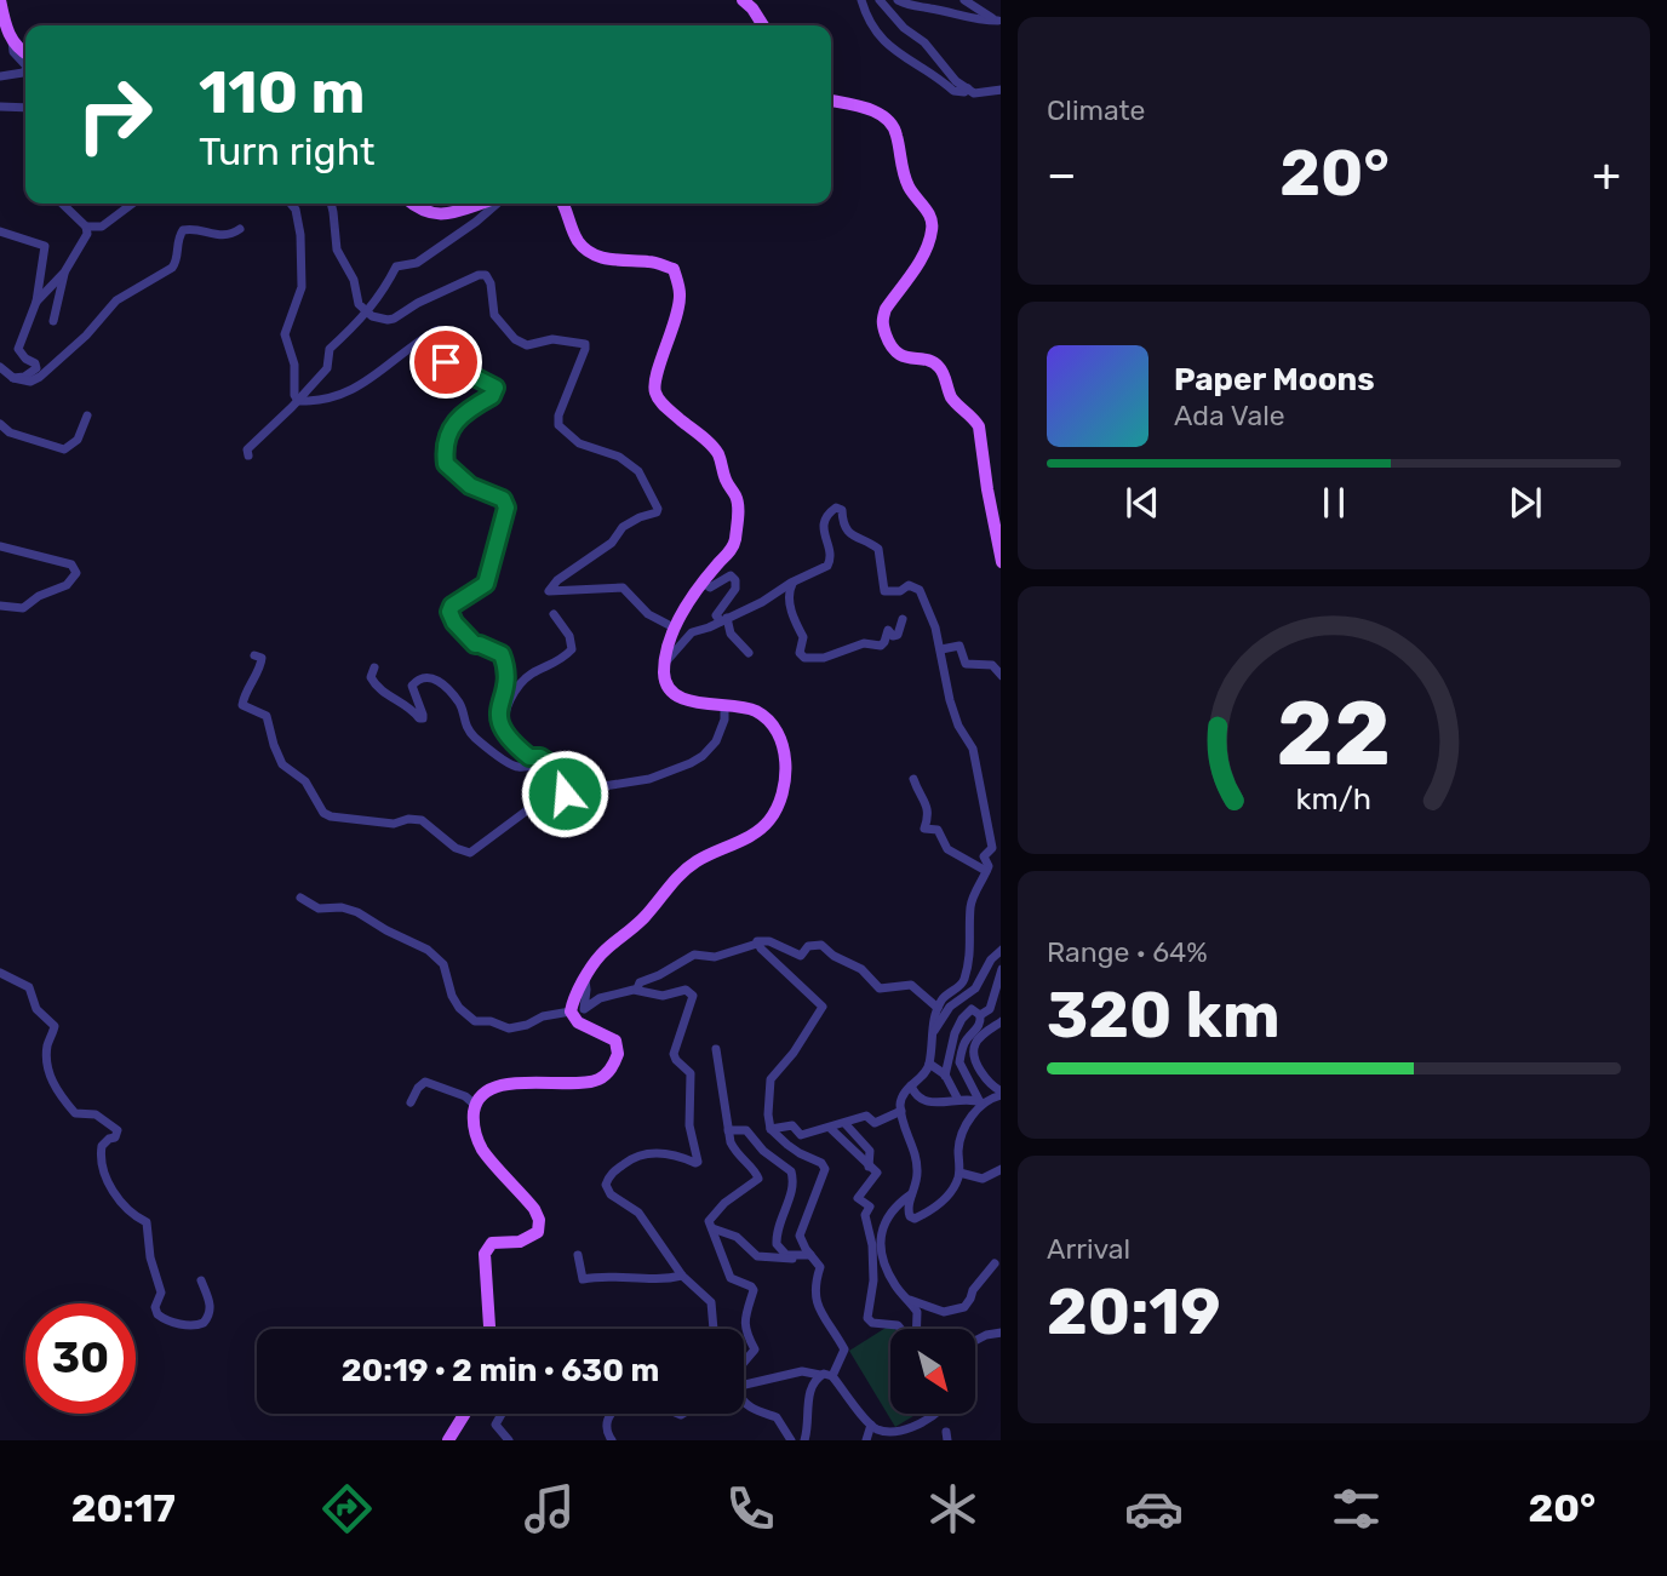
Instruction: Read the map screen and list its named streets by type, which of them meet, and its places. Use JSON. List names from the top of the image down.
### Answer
{
  "north": "bottom right",
  "page": {
    "tile": [
      "Climate",
      ["Range · 64%", "320 km"],
      ["Arrival", "20:19"]
    ],
    "turn": ["110 m", "Turn right"],
    "heat": ["−", "20°", "+"],
    "song": ["Paper Moons", "Ada Vale"],
    "limit": "30",
    "trip": "20:19 · 2 min · 630 m",
    "tabs": ["20:17", "20°"],
    "gauge": ["22", "km/h"]
  }
}
